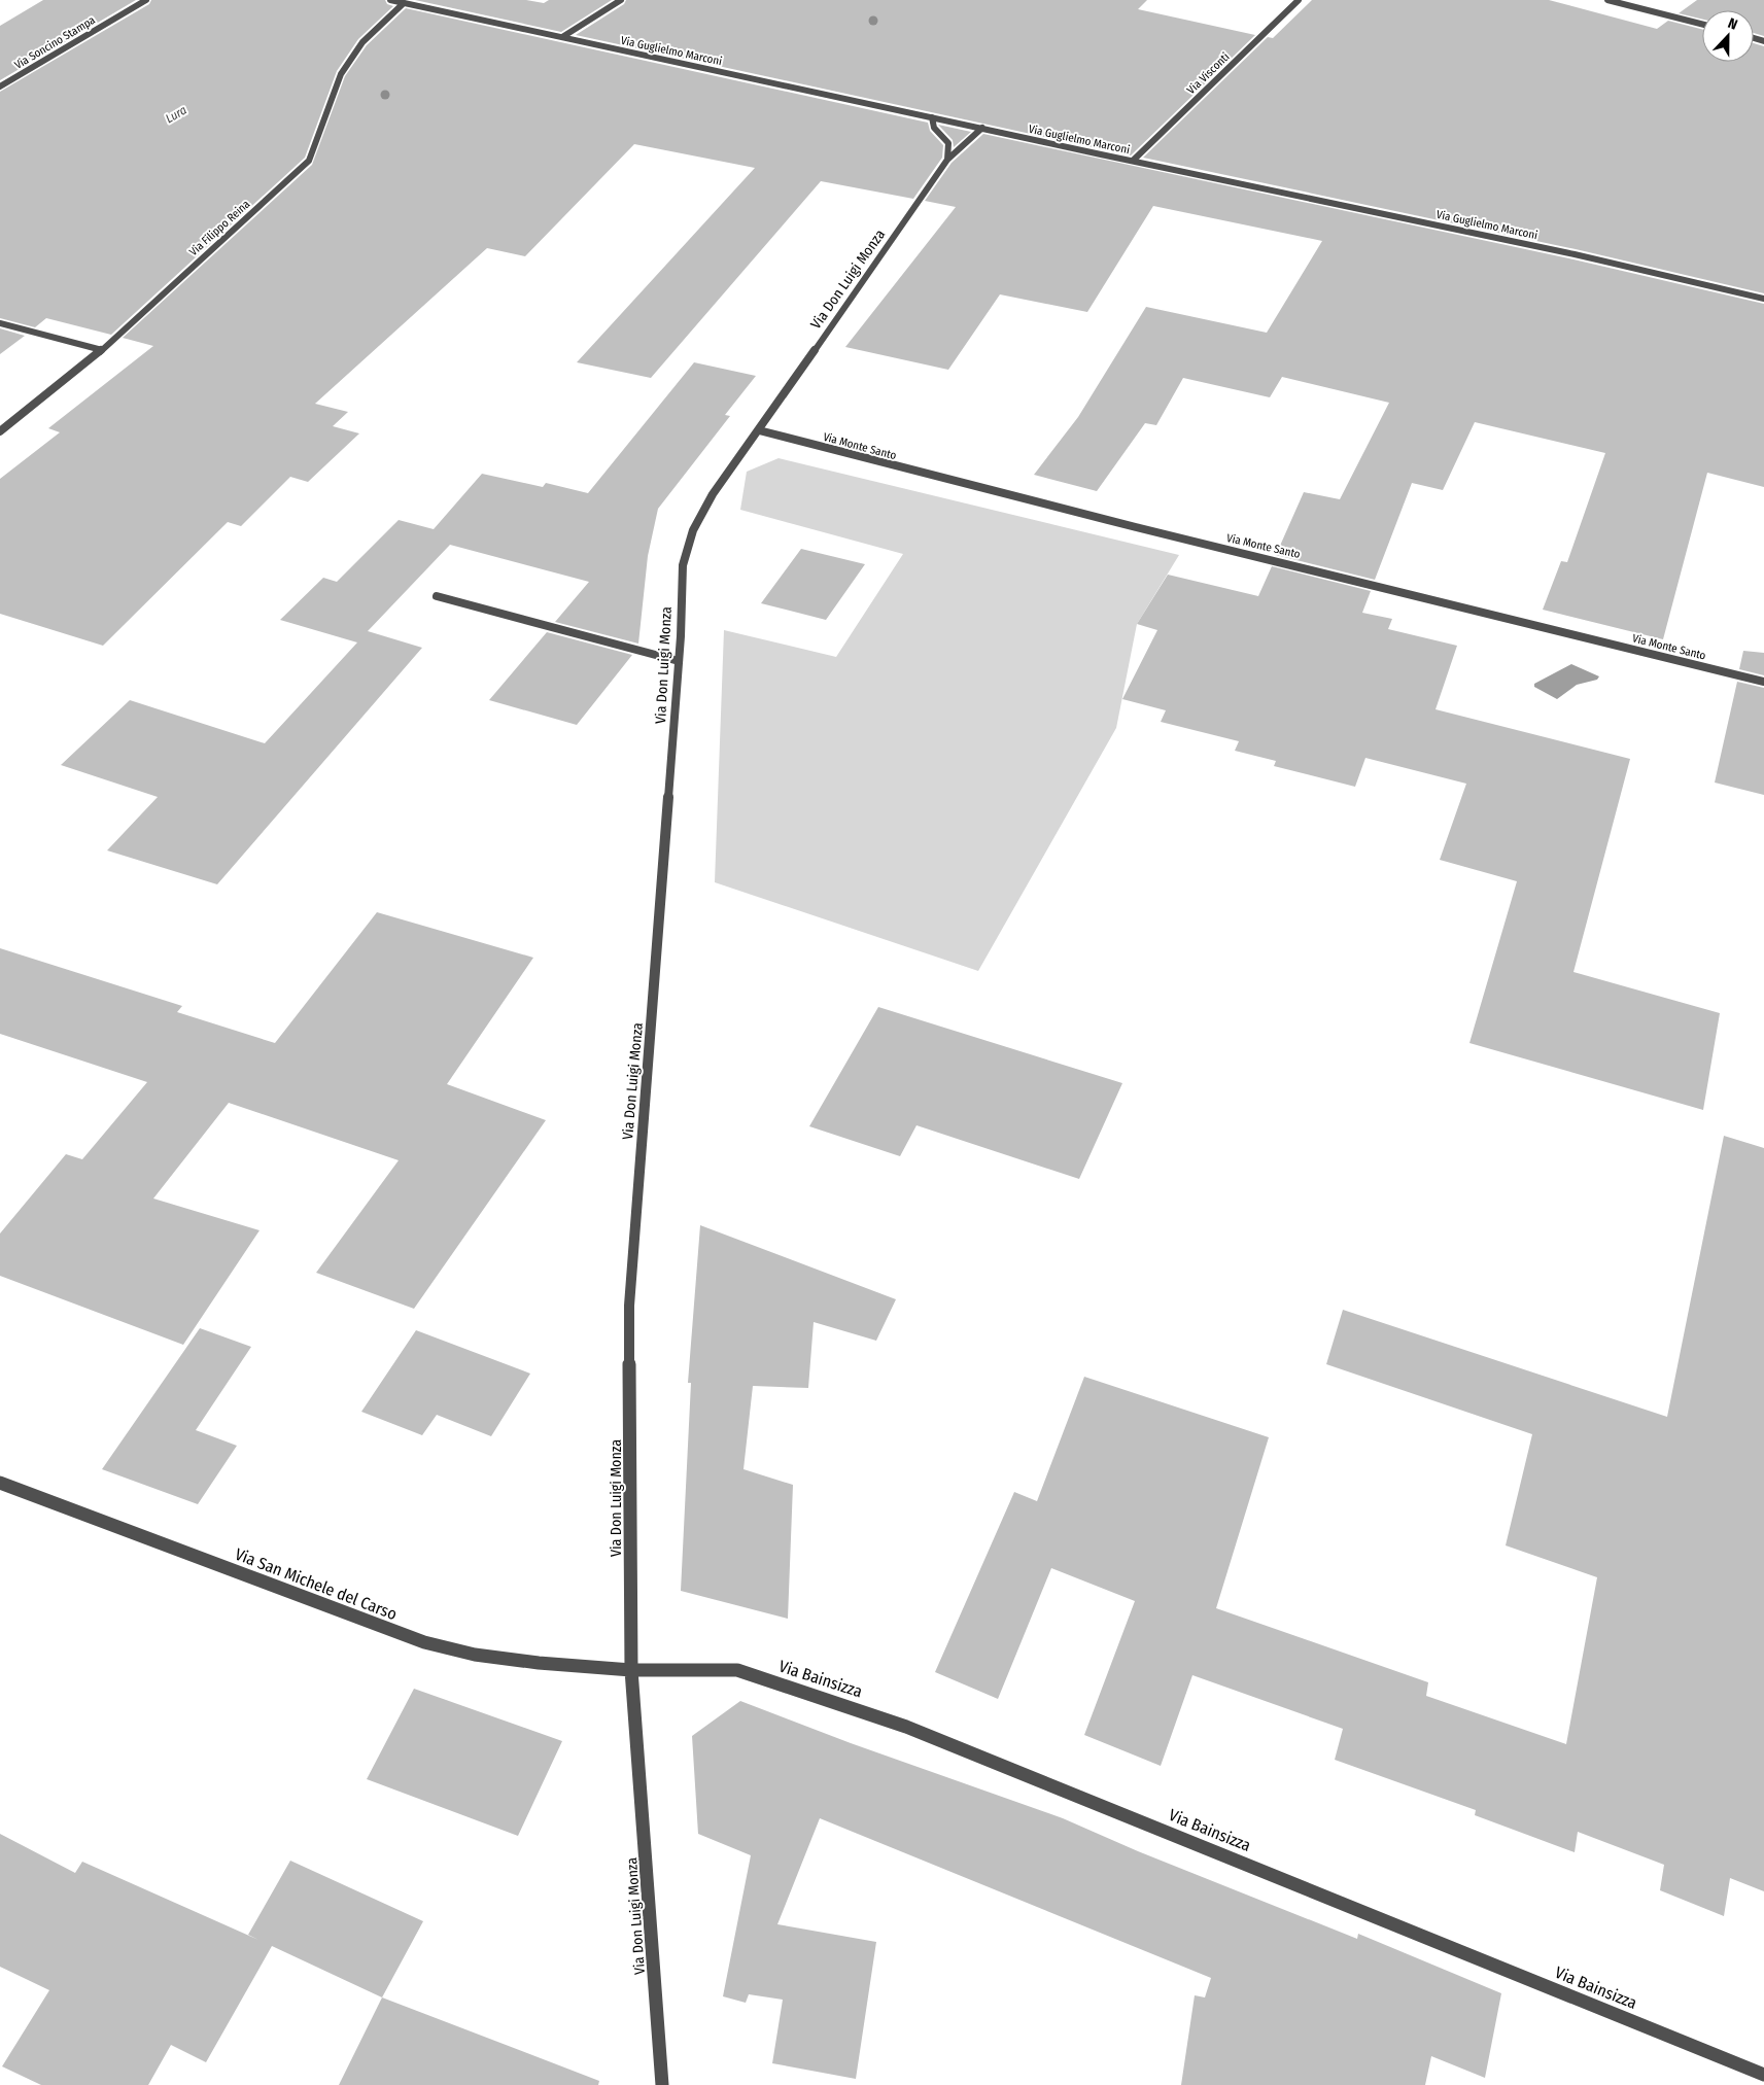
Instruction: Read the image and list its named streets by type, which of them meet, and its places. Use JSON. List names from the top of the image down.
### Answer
{
  "streets": {
    "street": [
      "Via Soncino Stampa",
      "Via Guglielmo Marconi",
      "Via Visconti",
      "Via Filippo Reina",
      "Via Don Luigi Monza",
      "Via Monte Santo",
      "Via San Michele del Carso",
      "Via Bainsizza"
    ]
  },
  "crossings": [
    ["Via Guglielmo Marconi", "Via Visconti"],
    ["Via Guglielmo Marconi", "Via Filippo Reina"],
    ["Via Guglielmo Marconi", "Via Don Luigi Monza"],
    ["Via Don Luigi Monza", "Via Monte Santo"],
    ["Via Don Luigi Monza", "Via San Michele del Carso"],
    ["Via Don Luigi Monza", "Via Bainsizza"],
    ["Via San Michele del Carso", "Via Bainsizza"]
  ],
  "water": ["Lura"],
  "north": "top"
}
